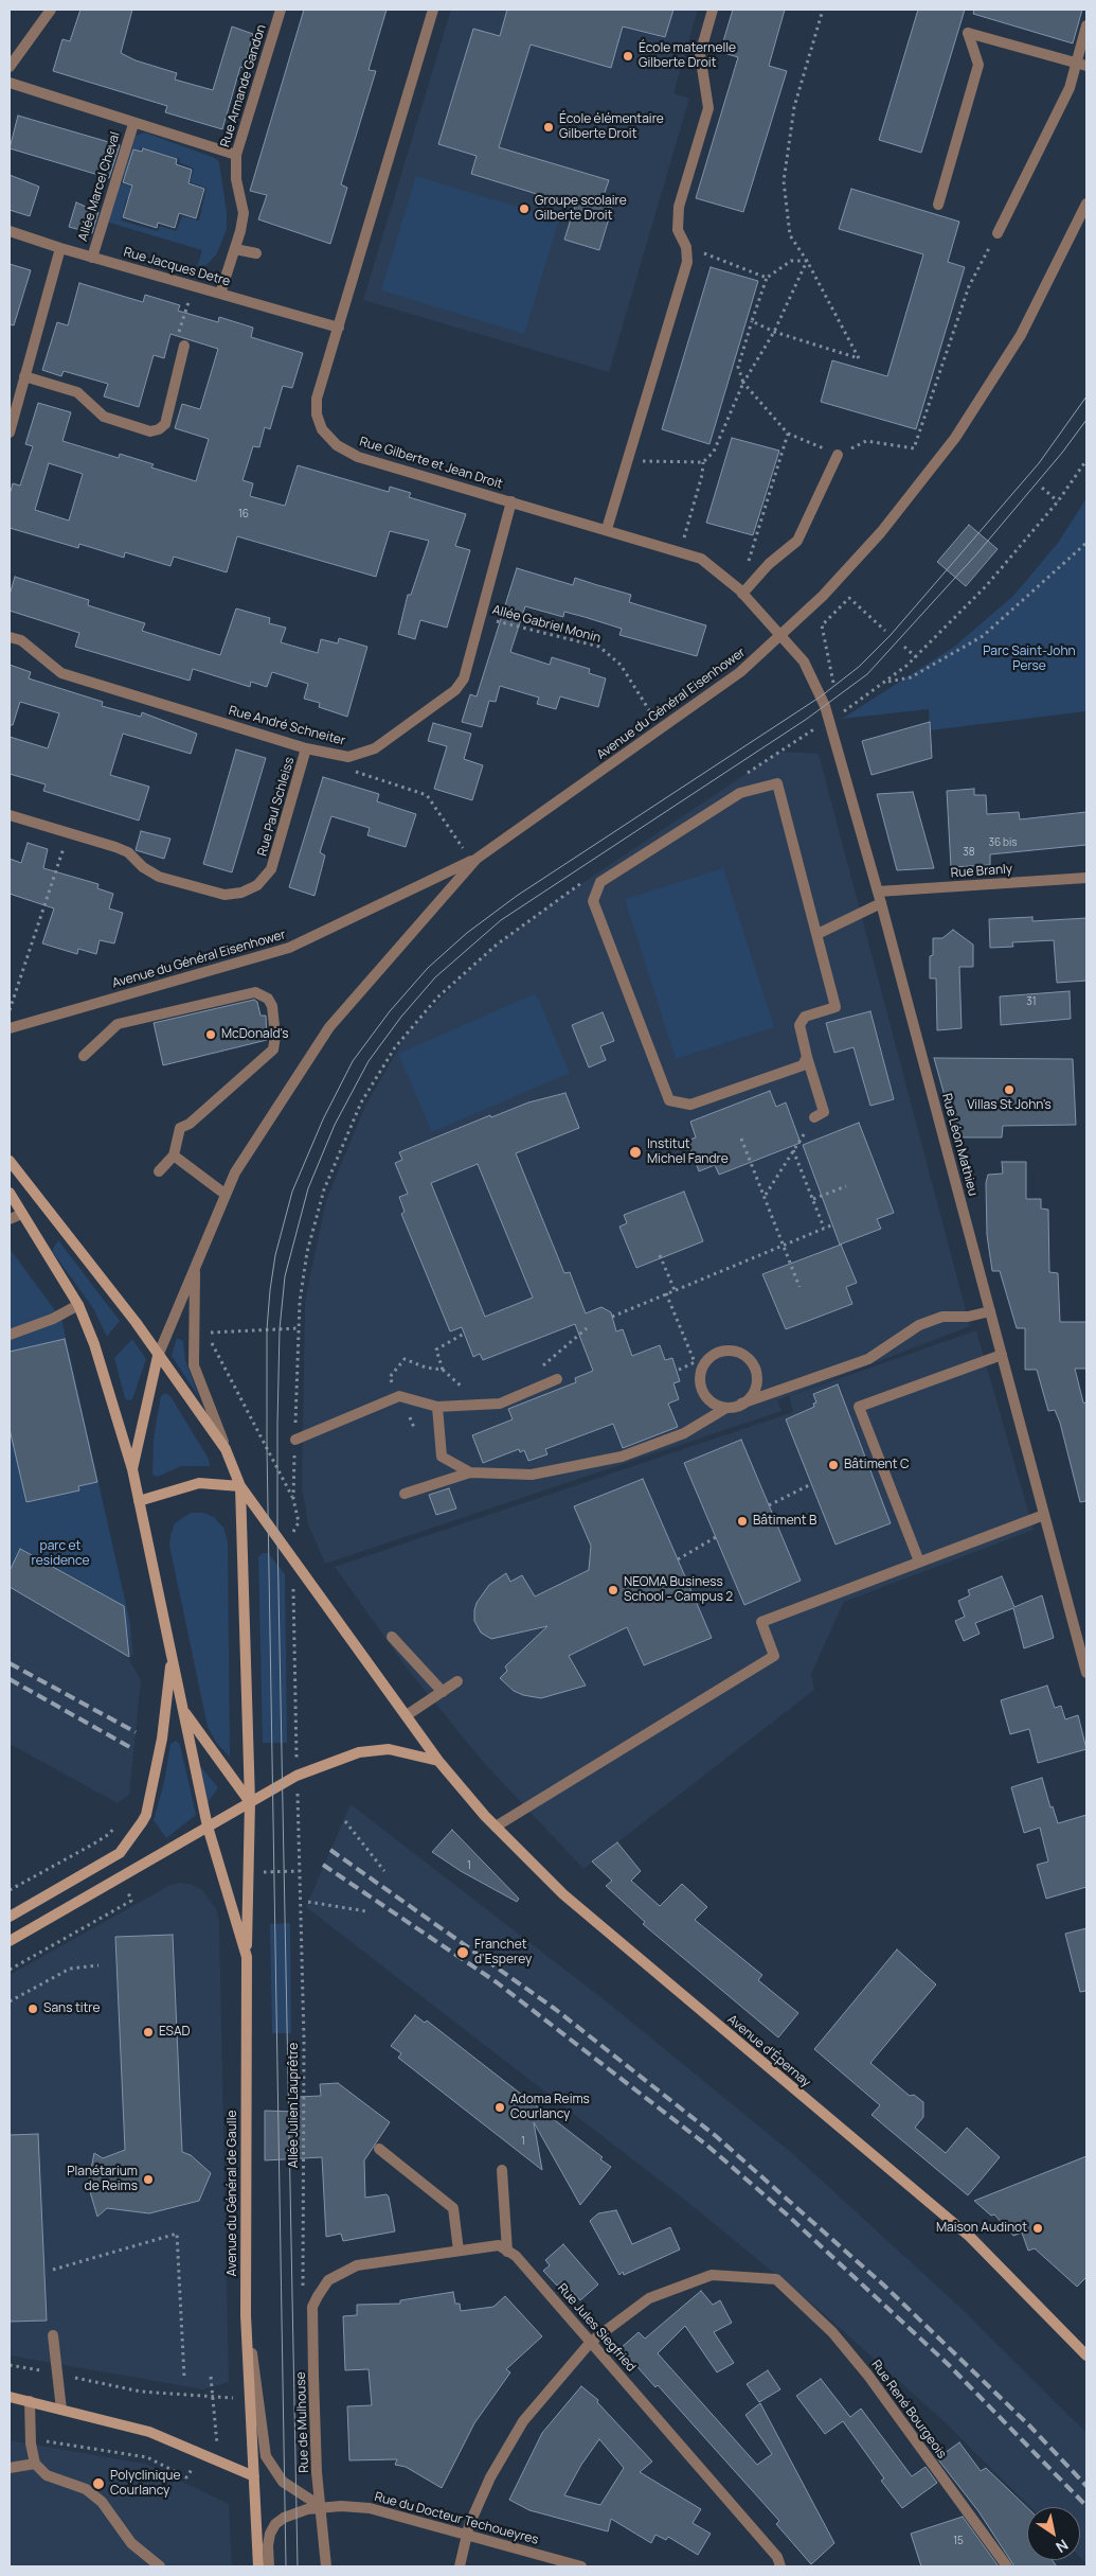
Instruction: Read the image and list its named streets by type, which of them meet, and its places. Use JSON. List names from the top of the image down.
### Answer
{
  "streets": {
    "main road": ["Avenue d'Épernay", "Avenue du Général de Gaulle"],
    "street": [
      "Rue Armande Gandon",
      "Allée Marcel Cheval",
      "Rue Jacques Detre",
      "Rue Gilberte et Jean Droit",
      "Avenue du Général Eisenhower",
      "Rue André Schneiter",
      "Rue Paul Schleiss",
      "Rue Branly",
      "Rue Léon Mathieu",
      "Rue Jules Siegfried",
      "Rue René Bourgeois",
      "Rue de Mulhouse",
      "Rue du Docteur Techoueyres"
    ],
    "path": ["Allée Gabriel Monin", "Allée Julien Lauprêtre"]
  },
  "crossings": [
    ["Rue Armande Gandon", "Allée Marcel Cheval"],
    ["Rue Armande Gandon", "Rue Jacques Detre"],
    ["Allée Marcel Cheval", "Rue Jacques Detre"],
    ["Rue Jacques Detre", "Rue Gilberte et Jean Droit"],
    ["Rue Gilberte et Jean Droit", "Avenue du Général Eisenhower"],
    ["Rue Gilberte et Jean Droit", "Rue André Schneiter"],
    ["Rue Gilberte et Jean Droit", "Rue Léon Mathieu"],
    ["Allée Gabriel Monin", "Avenue du Général Eisenhower"],
    ["Allée Gabriel Monin", "Rue André Schneiter"],
    ["Avenue du Général Eisenhower", "Rue Léon Mathieu"],
    ["Rue André Schneiter", "Rue Paul Schleiss"],
    ["Rue Branly", "Rue Léon Mathieu"],
    ["Rue Jules Siegfried", "Rue René Bourgeois"],
    ["Rue de Mulhouse", "Rue du Docteur Techoueyres"]
  ],
  "parks": ["Parc Saint-John Perse", "parc et residence"],
  "places": [
    "École maternelle Gilberte Droit",
    "École élémentaire Gilberte Droit",
    "Groupe scolaire Gilberte Droit",
    "McDonald's",
    "Villas St John's",
    "Institut Michel Fandre",
    "Bâtiment C",
    "Bâtiment B",
    "NEOMA Business School - Campus 2",
    "Franchet d'Esperey",
    "Sans titre",
    "ESAD",
    "Adoma Reims Courlancy",
    "Planétarium de Reims",
    "Maison Audinot",
    "Polyclinique Courlancy"
  ],
  "house_numbers": [
    "16",
    "36 bis",
    "38",
    "31",
    "1",
    "1",
    "15"
  ],
  "north": "bottom right"
}
